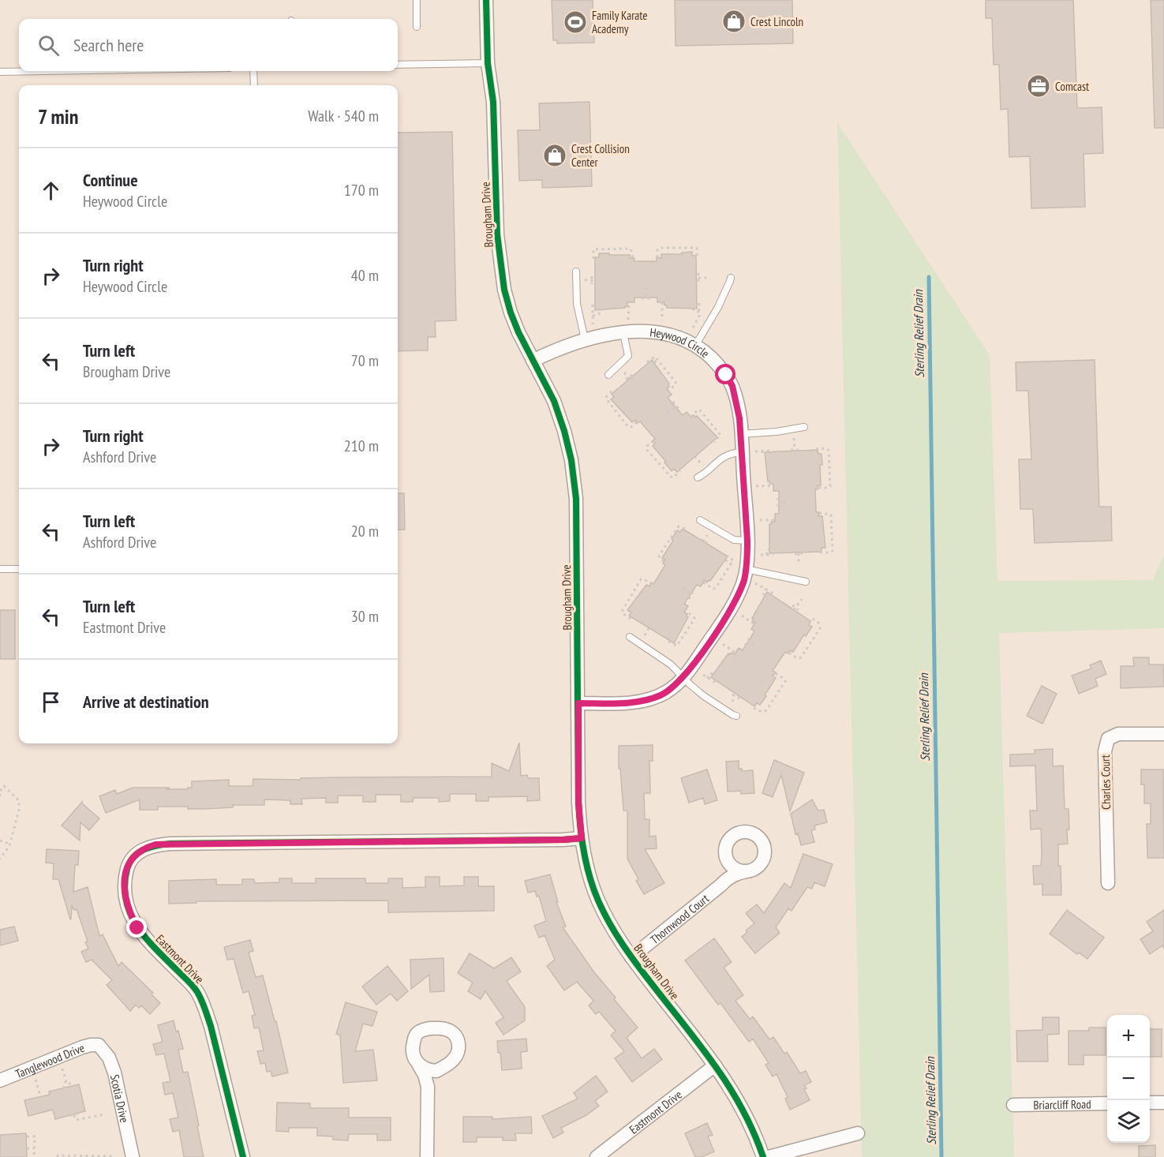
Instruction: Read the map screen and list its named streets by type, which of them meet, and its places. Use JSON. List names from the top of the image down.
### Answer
{
  "streets": {
    "street": [
      "Brougham Drive",
      "Heywood Circle",
      "Charles Court",
      "Thornwood Court",
      "Eastmont Drive",
      "Tanglewood Drive",
      "Scotia Drive",
      "Briarcliff Road"
    ]
  },
  "crossings": [
    ["Brougham Drive", "Heywood Circle"],
    ["Brougham Drive", "Thornwood Court"],
    ["Brougham Drive", "Eastmont Drive"],
    ["Tanglewood Drive", "Scotia Drive"]
  ],
  "water": ["Sterling Relief Drain"],
  "places": {
    "shop": ["Crest Lincoln", "Crest Collision Center"],
    "sports": ["Family Karate Academy"],
    "office": ["Comcast"]
  },
  "page": {
    "search": "Search here",
    "heading": ["7 min", "Walk · 540 m"],
    "list": [
      ["Continue", "Heywood Circle", "170 m"],
      ["Turn right", "Heywood Circle", "40 m"],
      ["Turn left", "Brougham Drive", "70 m"],
      ["Turn right", "Ashford Drive", "210 m"],
      ["Turn left", "Ashford Drive", "20 m"],
      ["Turn left", "Eastmont Drive", "30 m"],
      "Arrive at destination"
    ],
    "map_buttons": ["+", "−"]
  }
}
